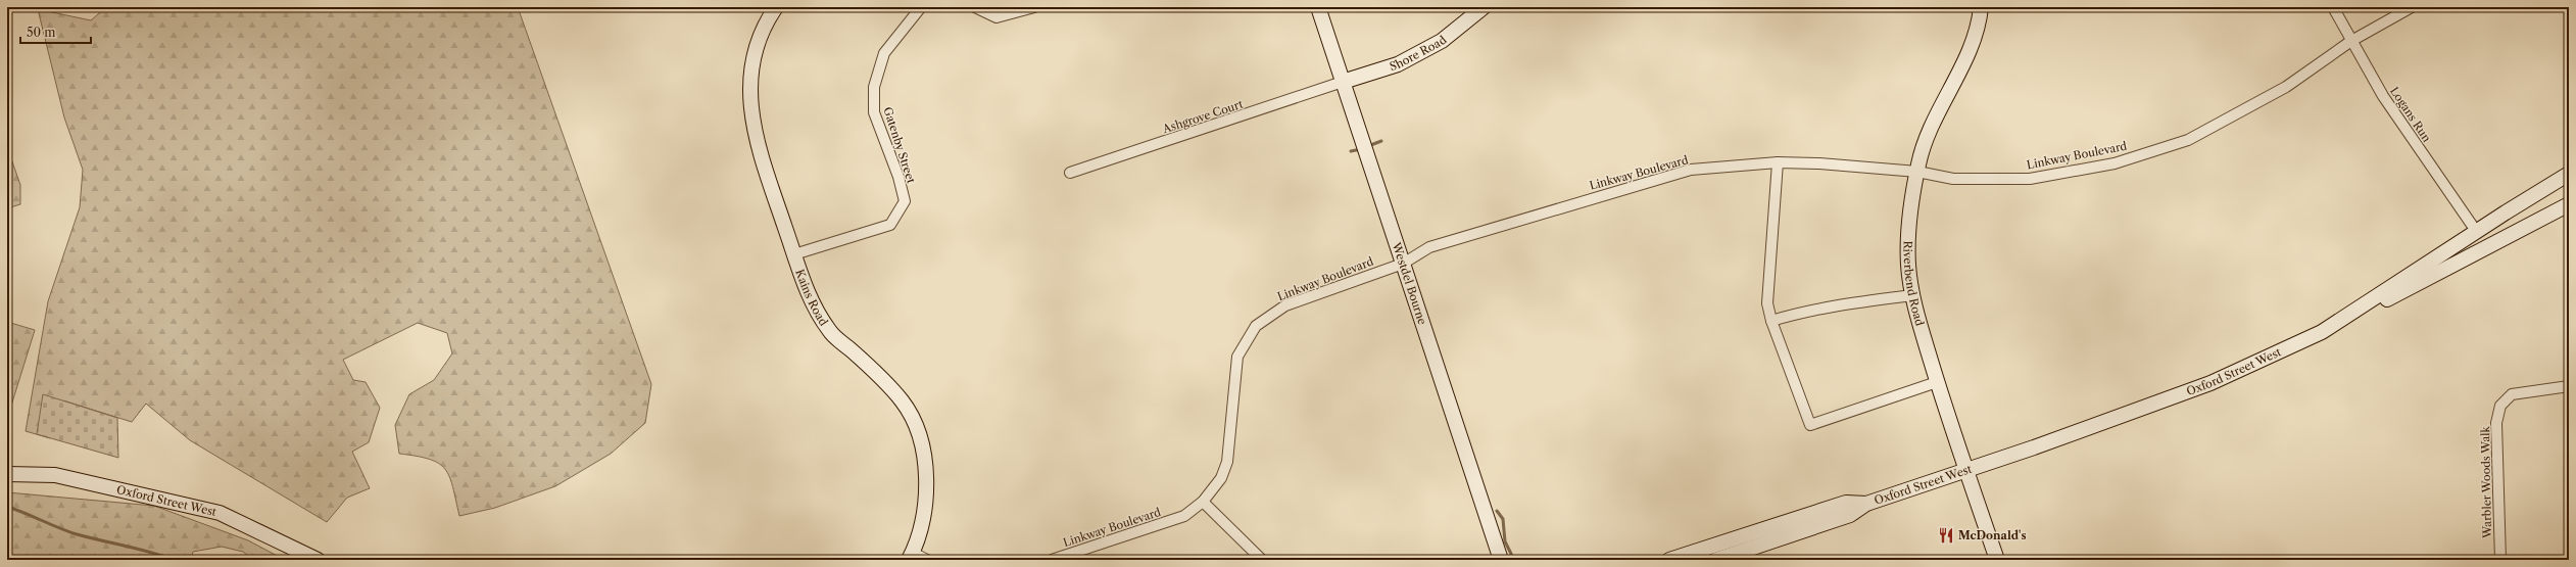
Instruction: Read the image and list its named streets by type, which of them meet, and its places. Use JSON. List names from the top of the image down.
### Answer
{
  "streets": {
    "street": [
      "Shore Road",
      "Logans Run",
      "Ashgrove Court",
      "Gatenby Street",
      "Linkway Boulevard",
      "Westdel Bourne",
      "Riverbend Road",
      "Kains Road",
      "Oxford Street West",
      "Warbler Woods Walk"
    ]
  },
  "crossings": [
    ["Shore Road", "Ashgrove Court"],
    ["Shore Road", "Westdel Bourne"],
    ["Logans Run", "Linkway Boulevard"],
    ["Logans Run", "Oxford Street West"],
    ["Ashgrove Court", "Westdel Bourne"],
    ["Gatenby Street", "Kains Road"],
    ["Linkway Boulevard", "Westdel Bourne"],
    ["Linkway Boulevard", "Riverbend Road"],
    ["Riverbend Road", "Oxford Street West"]
  ],
  "places": {
    "restaurant": ["McDonald's"]
  },
  "scale_bar": "50 m"
}
